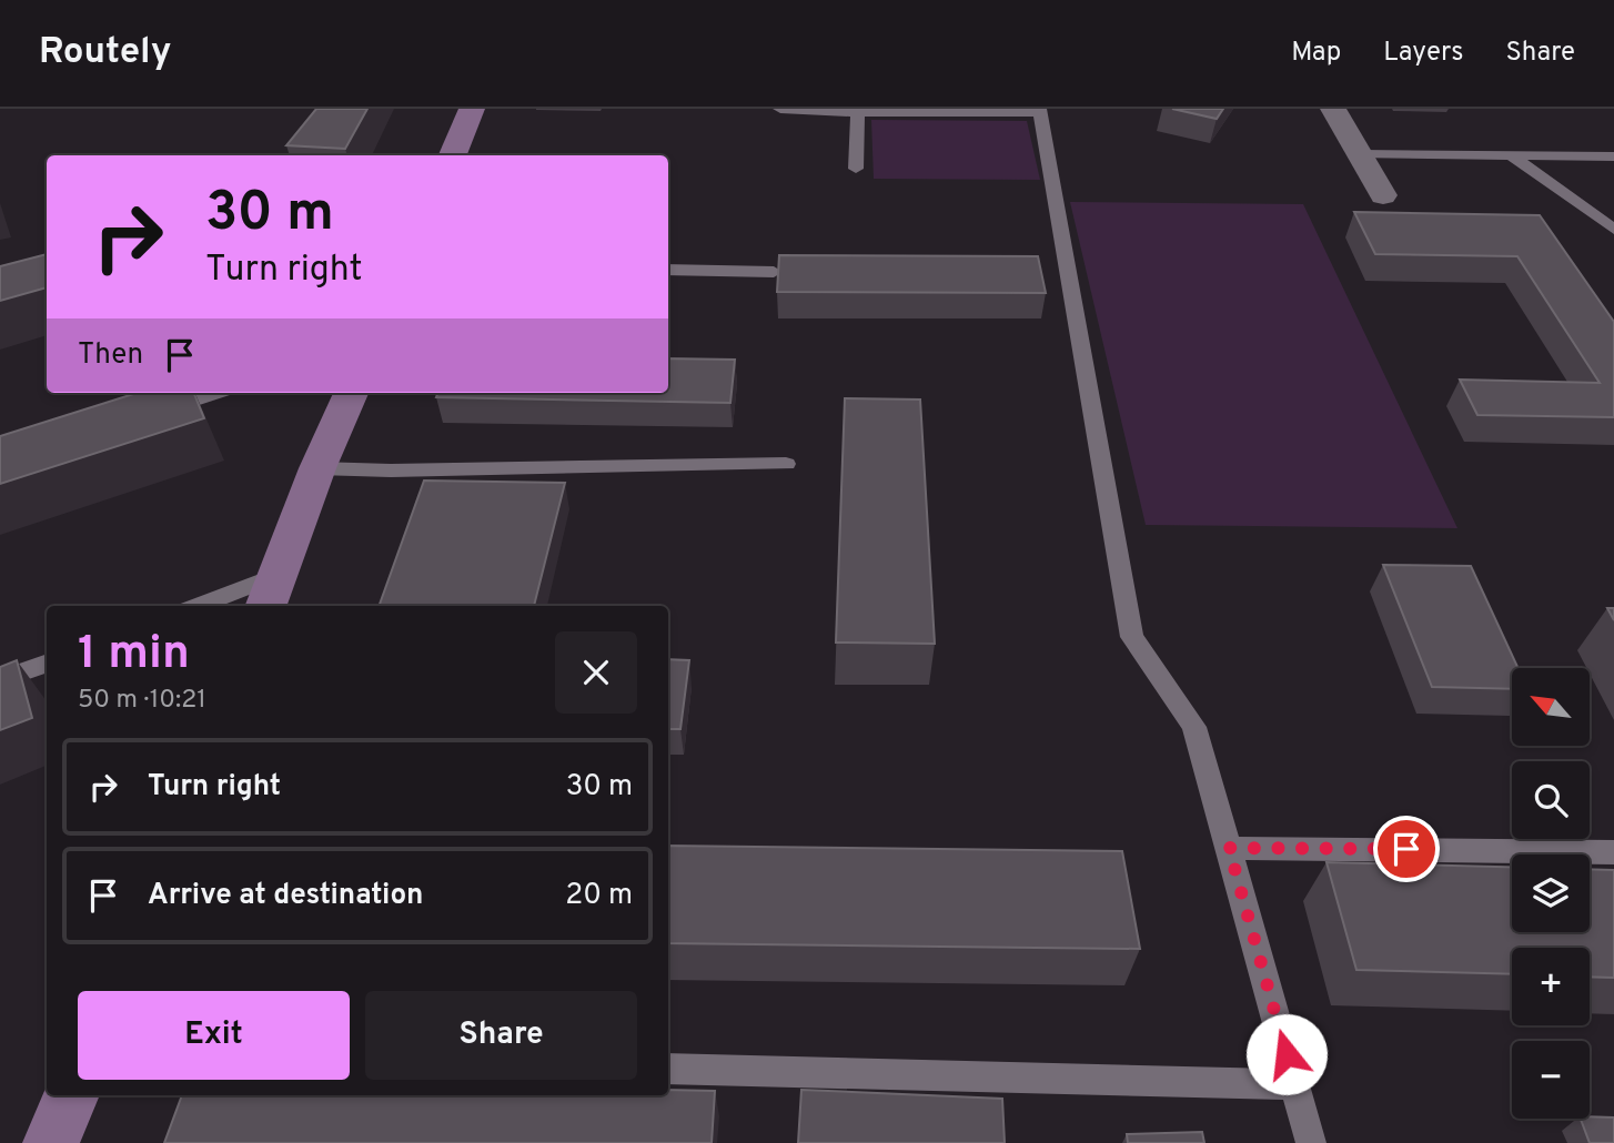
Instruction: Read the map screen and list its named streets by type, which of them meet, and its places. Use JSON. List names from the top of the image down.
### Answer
{
  "north": "top left",
  "page": {
    "header": "Routely",
    "nav": ["Map", "Layers", "Share"],
    "turn": ["30 m", "Turn right"],
    "then": "Then",
    "heading": ["1 min", "50 m · 10:21"],
    "map_buttons": ["+", "−"],
    "list": [
      {
        "name": "Turn right",
        "value": "30 m"
      },
      {
        "name": "Arrive at destination",
        "value": "20 m"
      }
    ],
    "buttons": ["Exit", "Share"]
  }
}
